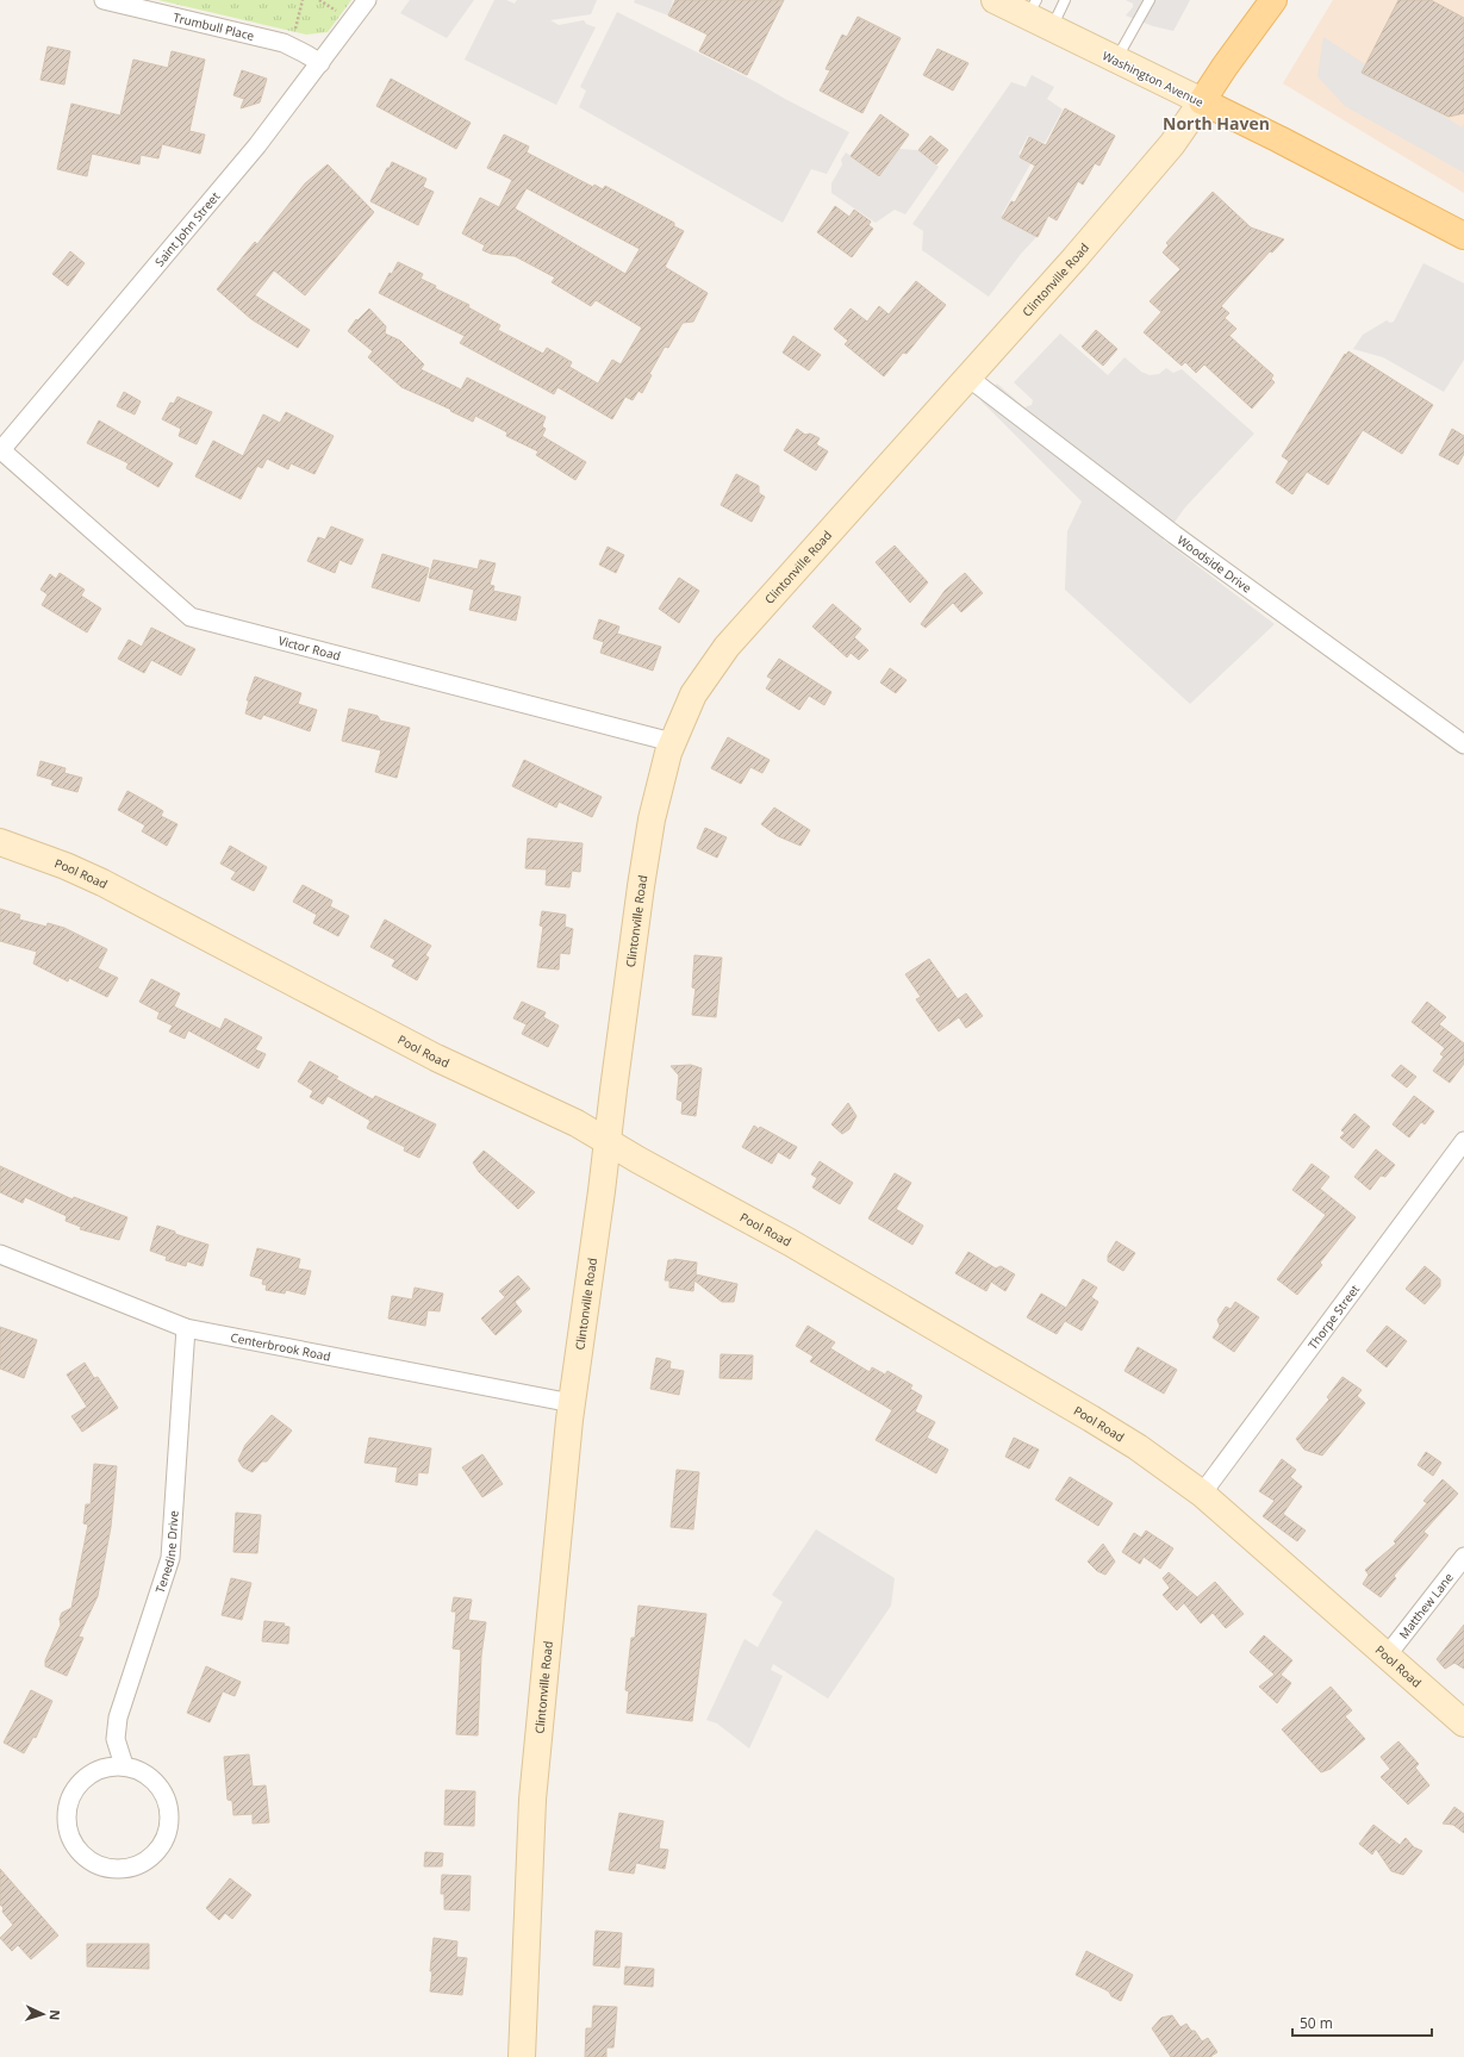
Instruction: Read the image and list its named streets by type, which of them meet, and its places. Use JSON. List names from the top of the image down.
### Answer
{
  "streets": {
    "main road": ["Washington Avenue", "Clintonville Road", "Pool Road"],
    "street": [
      "Trumbull Place",
      "Saint John Street",
      "Woodside Drive",
      "Victor Road",
      "Thorpe Street",
      "Centerbrook Road",
      "Tenedine Drive",
      "Matthew Lane"
    ]
  },
  "crossings": [
    ["Trumbull Place", "Saint John Street"],
    ["Washington Avenue", "Clintonville Road"],
    ["Saint John Street", "Victor Road"],
    ["Clintonville Road", "Woodside Drive"],
    ["Clintonville Road", "Victor Road"],
    ["Clintonville Road", "Pool Road"],
    ["Clintonville Road", "Centerbrook Road"],
    ["Pool Road", "Thorpe Street"],
    ["Pool Road", "Matthew Lane"],
    ["Centerbrook Road", "Tenedine Drive"]
  ],
  "districts": ["North Haven"],
  "scale_bar": "50 m",
  "north": "right"
}
